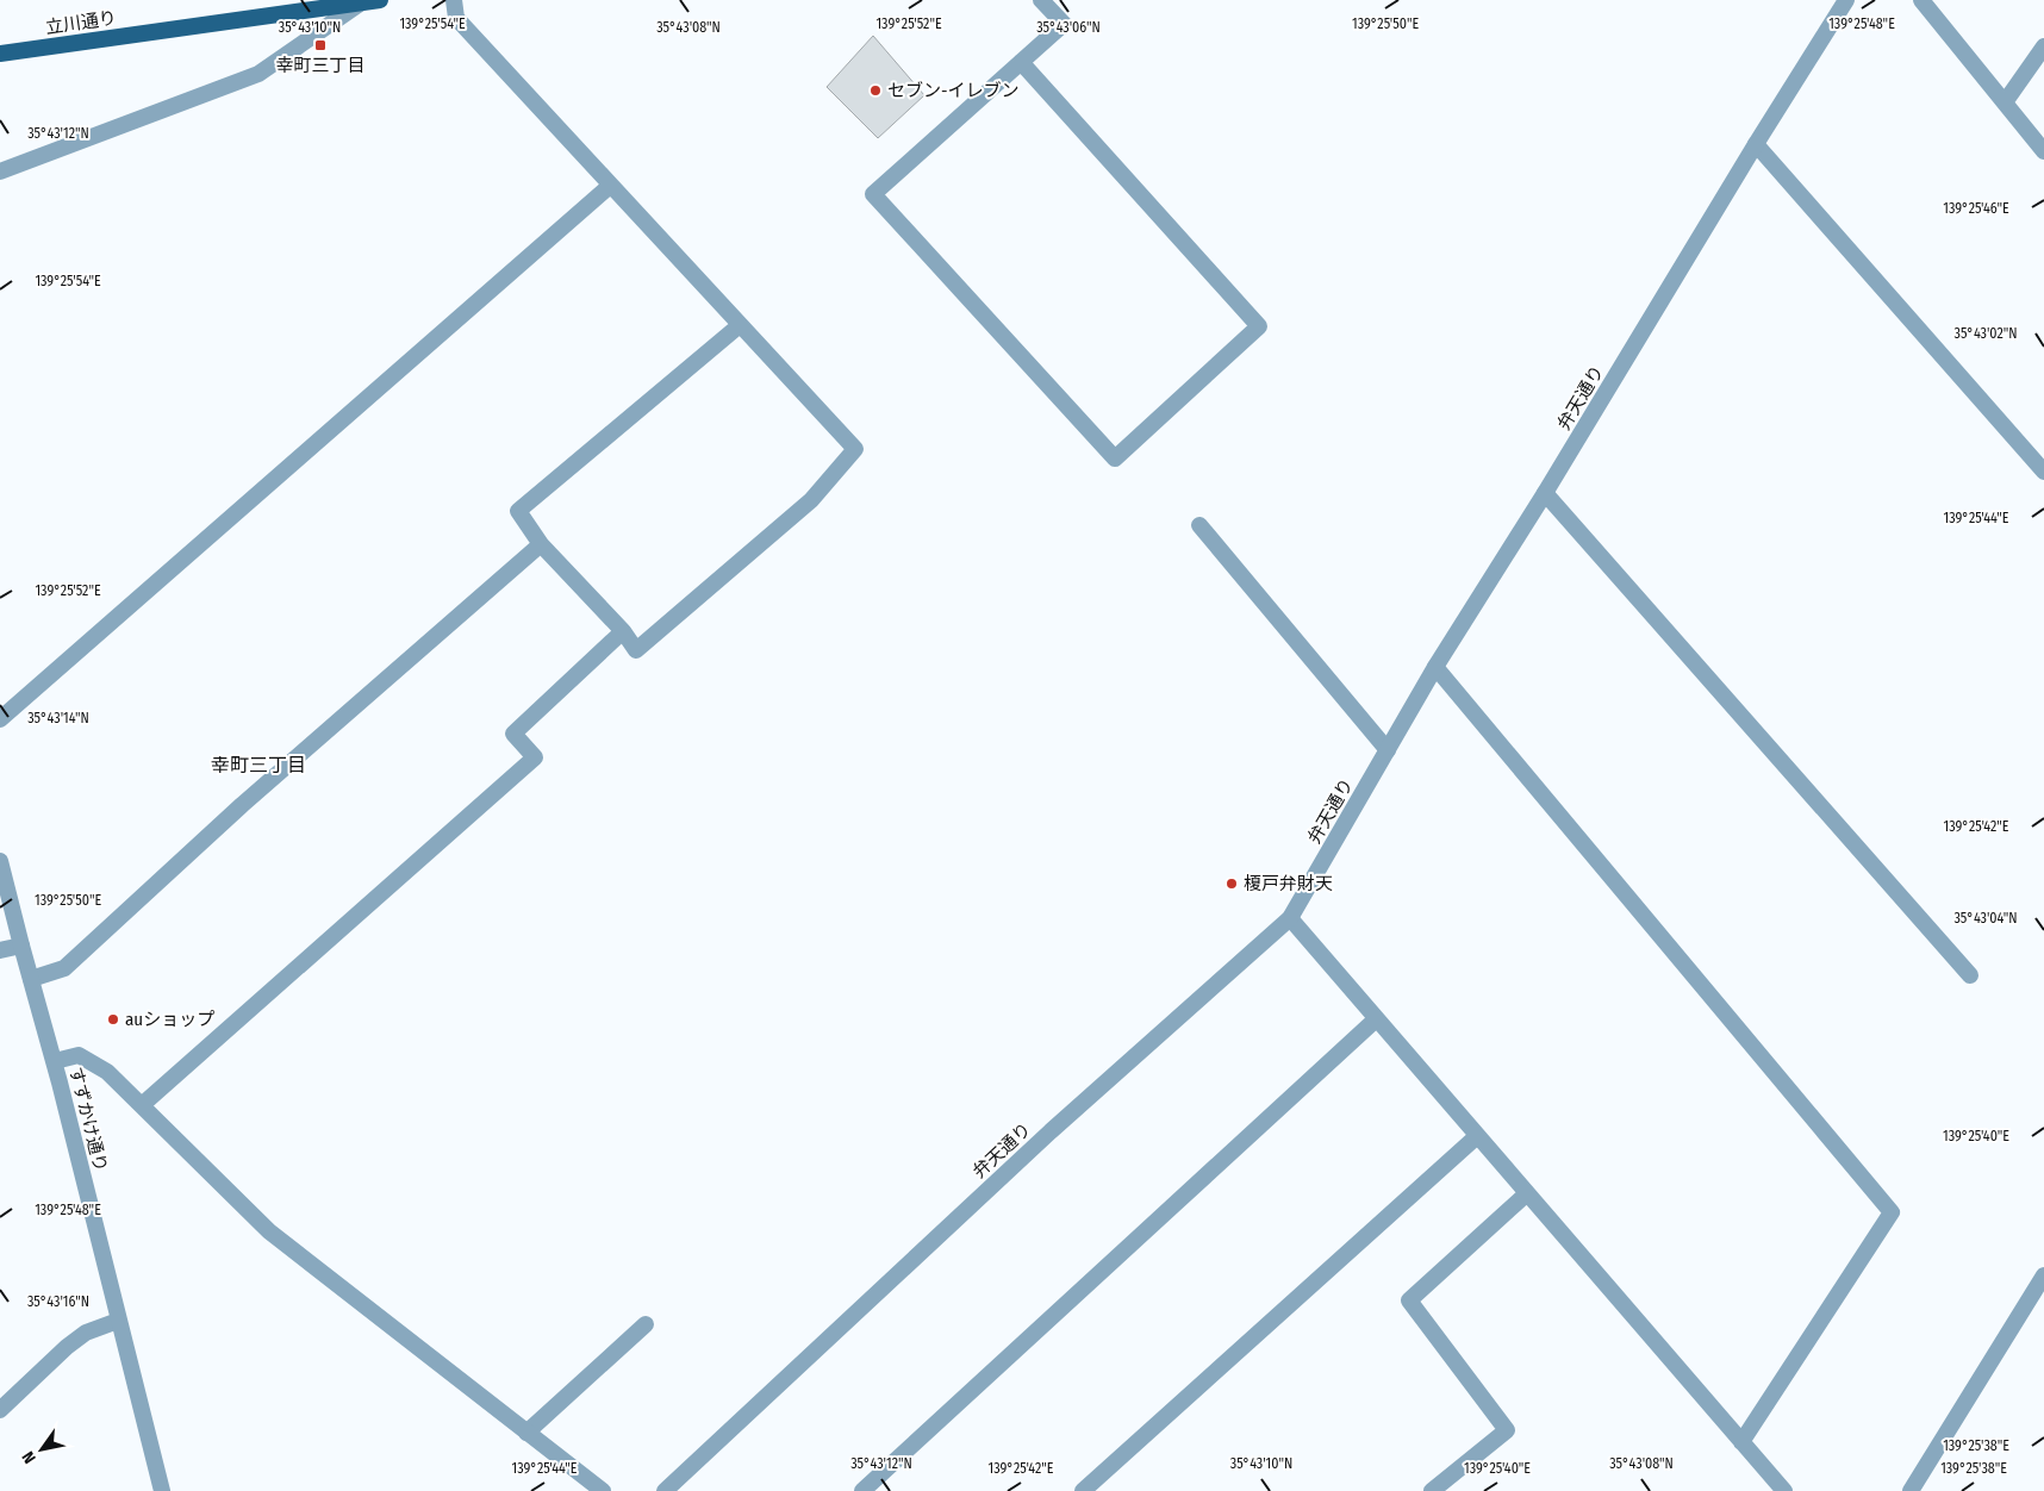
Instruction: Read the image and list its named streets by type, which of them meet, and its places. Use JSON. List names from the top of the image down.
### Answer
{
  "streets": {
    "main road": ["立川通り"],
    "street": ["弁天通り", "すずかけ通り"]
  },
  "districts": ["幸町三丁目"],
  "places": {
    "transit": ["幸町三丁目"],
    "other": ["セブン-イレブン", "榎戸弁財天", "auショップ"]
  },
  "north": "bottom left",
  "coordinates": [
    "139°25'48\"E",
    "139°25'54\"E",
    "139°25'52\"E",
    "139°25'50\"E",
    "35°43'10\"N",
    "35°43'08\"N",
    "35°43'06\"N",
    "35°43'12\"N",
    "139°25'46\"E",
    "35°43'02\"N",
    "139°25'44\"E",
    "35°43'14\"N",
    "139°25'42\"E",
    "35°43'04\"N",
    "139°25'40\"E",
    "35°43'16\"N",
    "139°25'38\"E"
  ]
}
